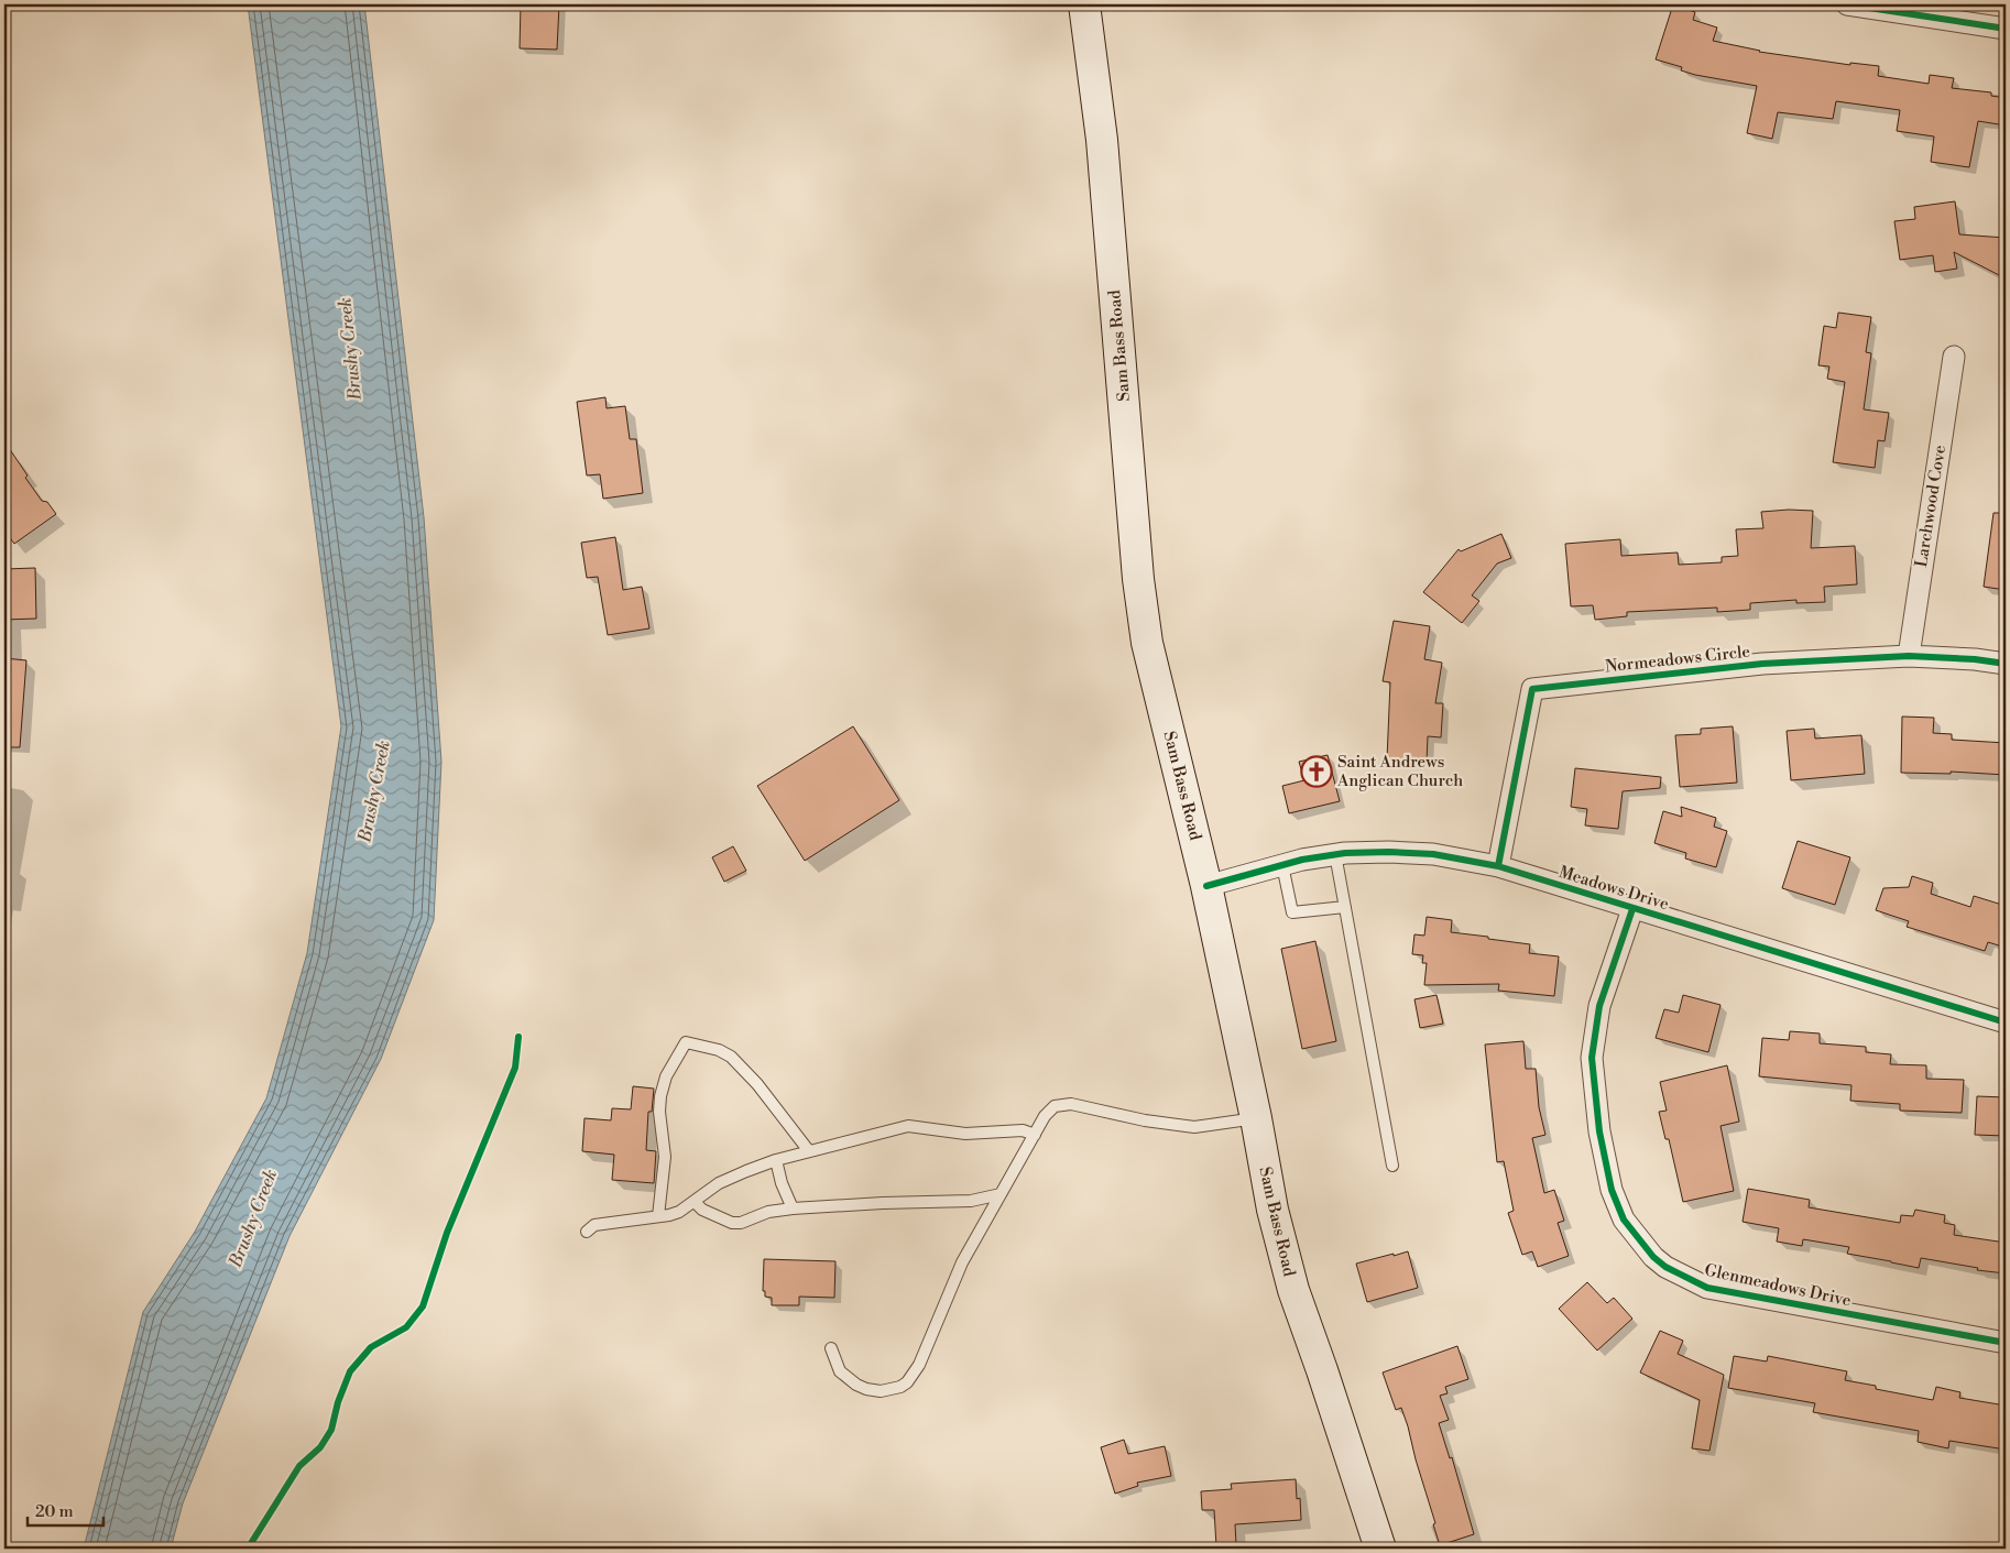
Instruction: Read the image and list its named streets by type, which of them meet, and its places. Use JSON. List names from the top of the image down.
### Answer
{
  "streets": {
    "main road": ["Sam Bass Road"],
    "street": [
      "Larchwood Cove",
      "Normeadows Circle",
      "Meadows Drive",
      "Glenmeadows Drive"
    ]
  },
  "crossings": [
    ["Sam Bass Road", "Meadows Drive"],
    ["Larchwood Cove", "Normeadows Circle"],
    ["Normeadows Circle", "Meadows Drive"],
    ["Meadows Drive", "Glenmeadows Drive"]
  ],
  "water": ["Brushy Creek"],
  "places": {
    "church": ["Saint Andrews Anglican Church"]
  },
  "scale_bar": "20 m"
}
